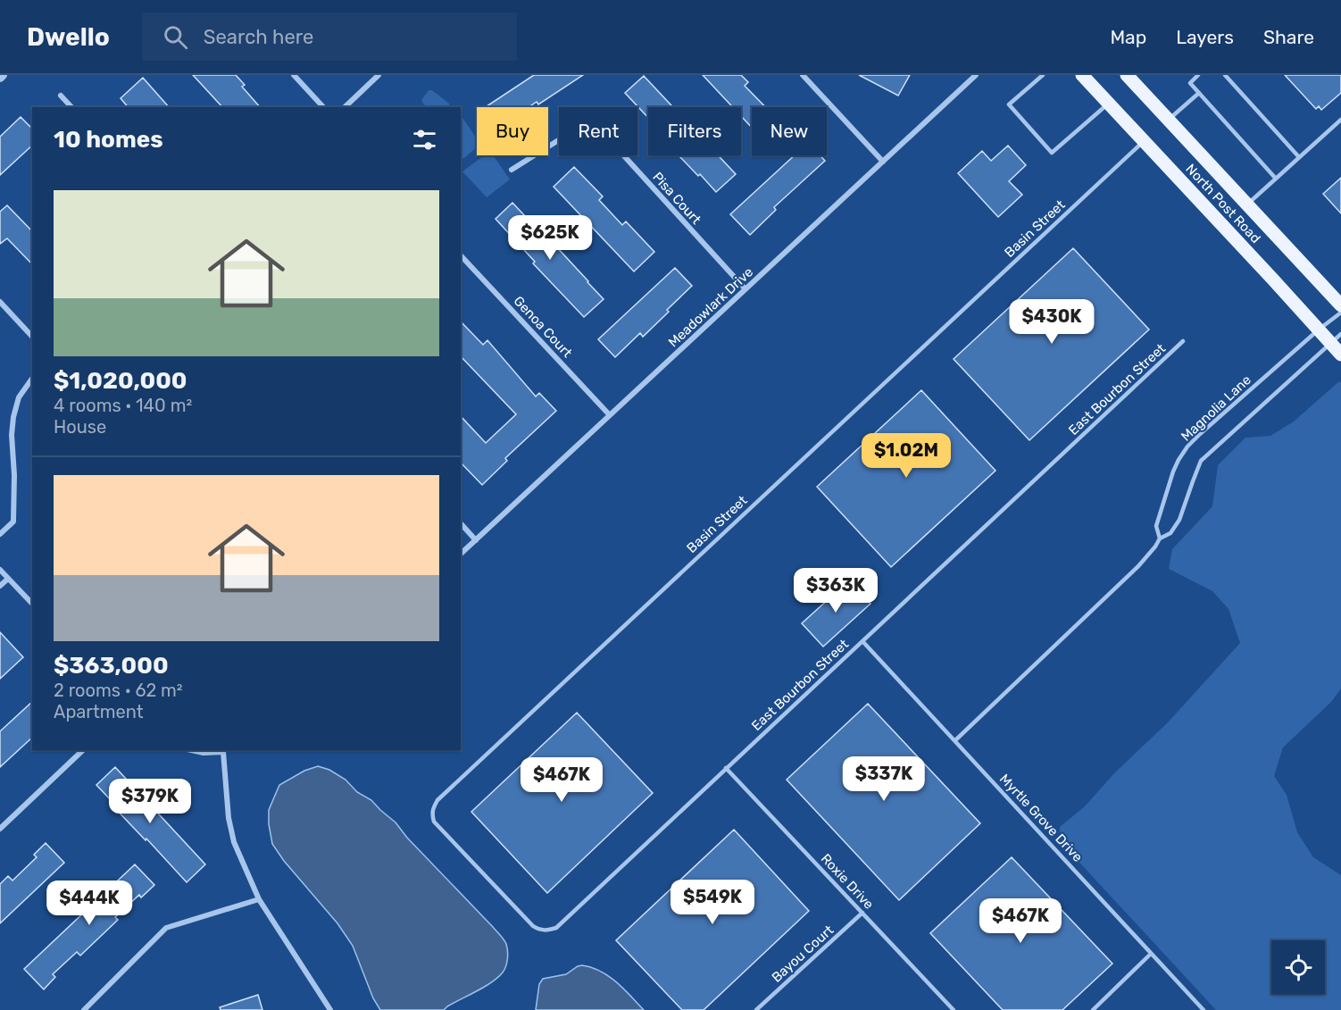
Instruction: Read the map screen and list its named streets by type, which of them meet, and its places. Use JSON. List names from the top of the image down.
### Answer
{
  "streets": {
    "main road": ["North Post Road"],
    "street": ["Pisa Court", "Meadowlark Drive", "Genoa Court"],
    "lane": [
      "Basin Street",
      "East Bourbon Street",
      "Magnolia Lane",
      "Myrtle Grove Drive",
      "Roxie Drive",
      "Bayou Court"
    ]
  },
  "crossings": [
    ["Pisa Court", "Meadowlark Drive"],
    ["North Post Road", "Basin Street"],
    ["North Post Road", "Magnolia Lane"],
    ["Basin Street", "East Bourbon Street"],
    ["Meadowlark Drive", "Genoa Court"],
    ["East Bourbon Street", "Myrtle Grove Drive"],
    ["East Bourbon Street", "Roxie Drive"],
    ["Magnolia Lane", "Myrtle Grove Drive"],
    ["Roxie Drive", "Bayou Court"]
  ],
  "page": {
    "header": "Dwello",
    "search": "Search here",
    "nav": ["Map", "Layers", "Share"],
    "chip": [
      "Buy",
      "Rent",
      "Filters",
      "New"
    ],
    "heading": "10 homes",
    "list": [
      {
        "name": "$1,020,000",
        "note": "4 rooms · 140 m² · House"
      },
      {
        "name": "$363,000",
        "note": "2 rooms · 62 m² · Apartment"
      }
    ],
    "price": [
      "$625K",
      "$430K",
      "$1.02M",
      "$363K",
      "$337K",
      "$467K",
      "$379K",
      "$549K",
      "$444K",
      "$467K"
    ]
  }
}
